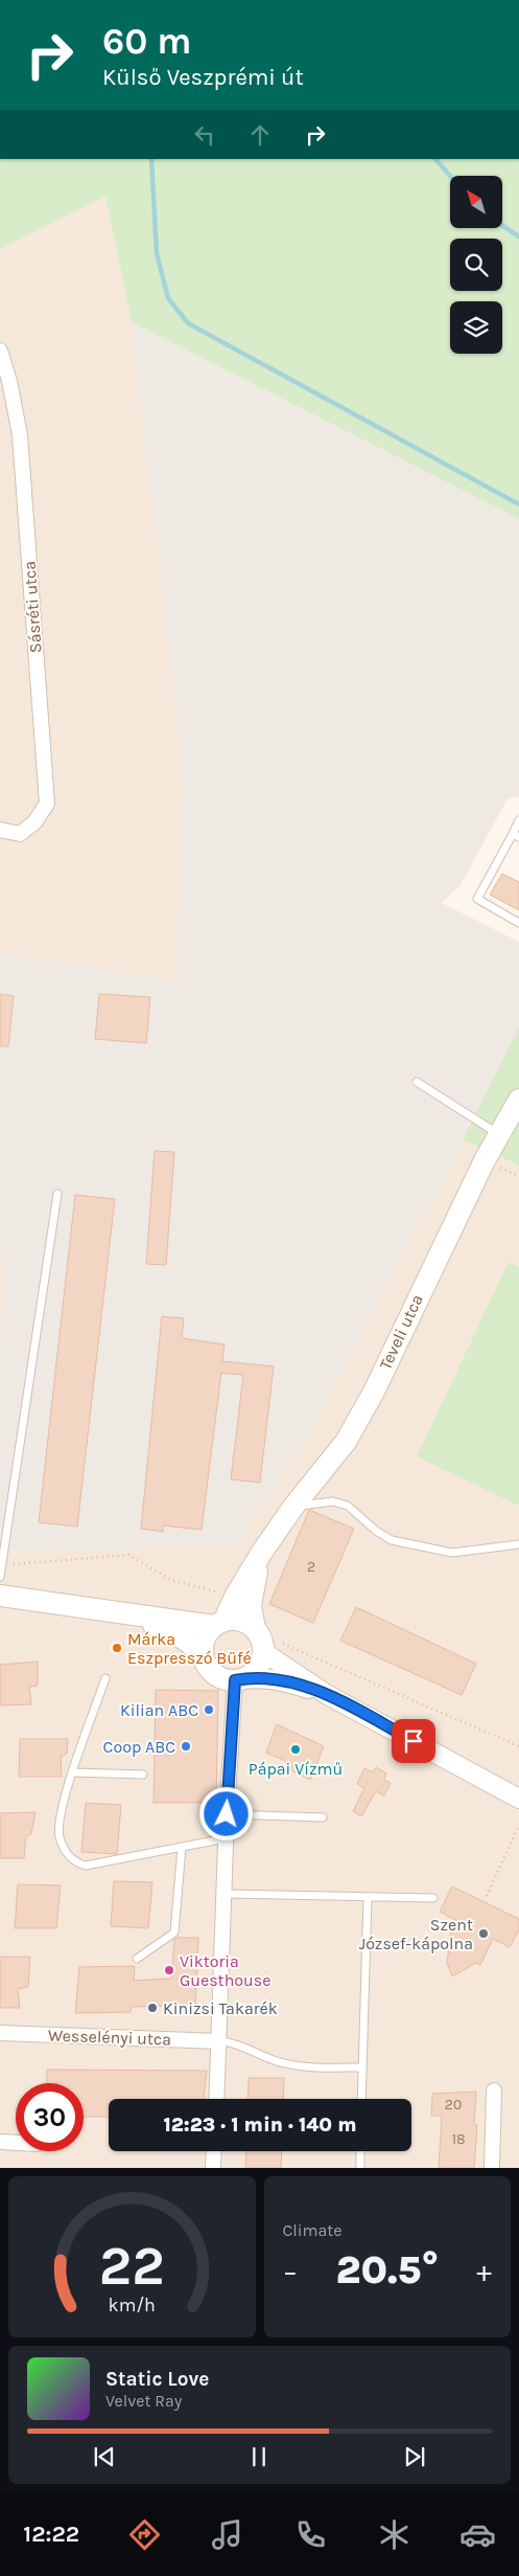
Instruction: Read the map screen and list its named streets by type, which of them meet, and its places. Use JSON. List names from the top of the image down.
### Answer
{
  "streets": {
    "main road": ["Teveli utca"],
    "street": ["Sásréti utca", "Wesselényi utca"]
  },
  "places": [
    "Márka Eszpresszó Büfé",
    "Kilian ABC",
    "Coop ABC",
    "Pápai Vízmű",
    "Szent József-kápolna",
    "Viktoria Guesthouse",
    "Kinizsi Takarék"
  ],
  "house_numbers": ["2", "20", "18"],
  "north": "top left",
  "page": {
    "turn": ["60 m", "Külső Veszprémi út"],
    "limit": "30",
    "trip": "12:23 · 1 min · 140 m",
    "tile": "Climate",
    "heat": ["−", "20.5°", "+"],
    "song": ["Static Love", "Velvet Ray"],
    "tabs": "12:22",
    "gauge": ["22", "km/h"]
  }
}
